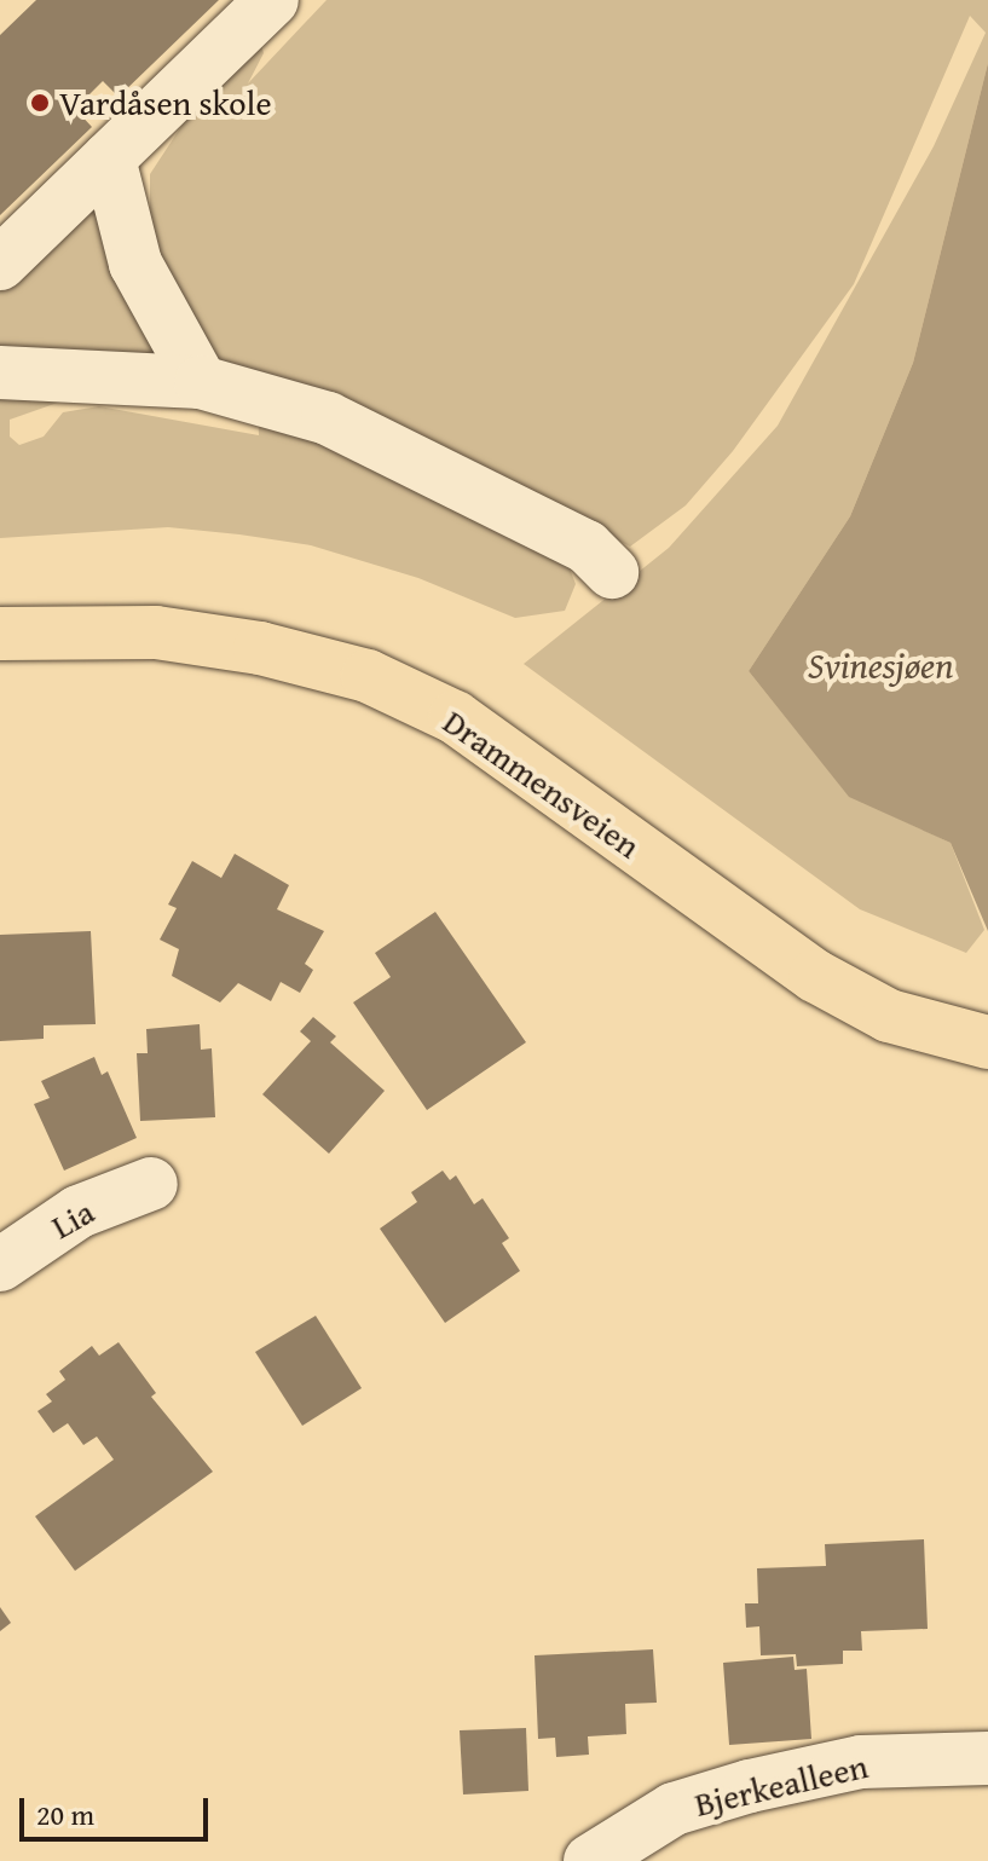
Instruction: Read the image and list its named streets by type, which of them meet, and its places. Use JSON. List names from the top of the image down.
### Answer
{
  "streets": {
    "main road": ["Drammensveien"],
    "street": ["Lia", "Bjerkealleen"]
  },
  "water": ["Svinesjøen"],
  "places": ["Vardåsen skole"],
  "scale_bar": "20 m"
}
